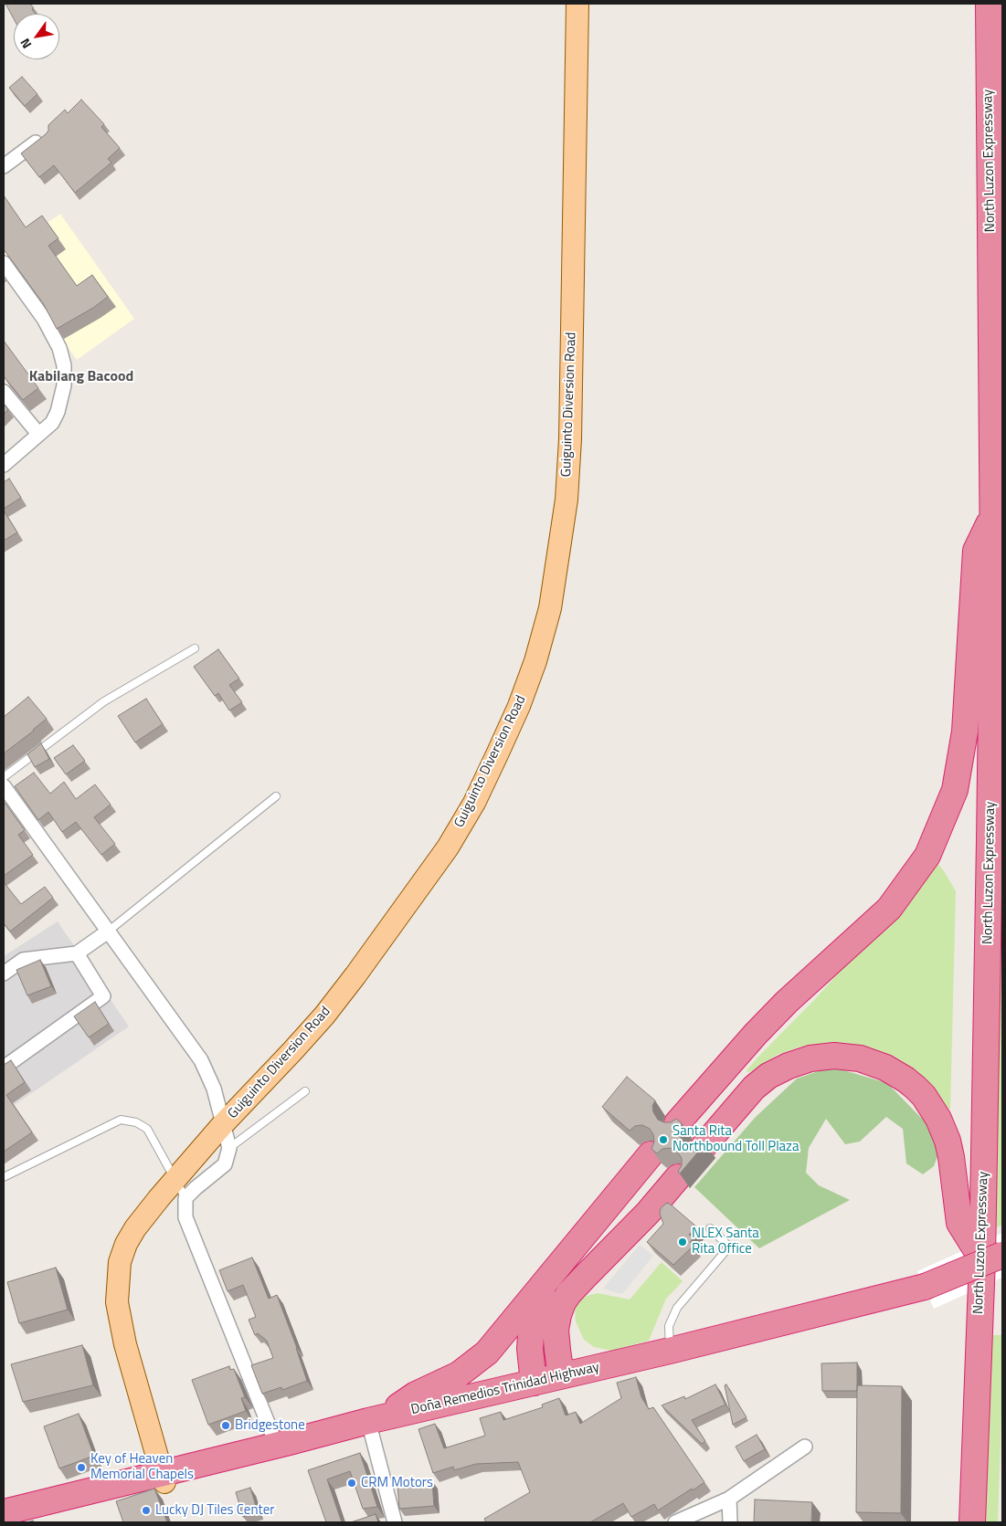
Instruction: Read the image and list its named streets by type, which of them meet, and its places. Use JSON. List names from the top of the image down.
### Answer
{
  "streets": {
    "highway": ["North Luzon Expressway", "Doña Remedios Trinidad Highway"],
    "main road": ["Guiguinto Diversion Road"]
  },
  "crossings": [
    ["North Luzon Expressway", "Doña Remedios Trinidad Highway"]
  ],
  "districts": ["Kabilang Bacood"],
  "places": [
    "Santa Rita Northbound Toll Plaza",
    "NLEX Santa Rita Office",
    "Bridgestone",
    "Key of Heaven Memorial Chapels",
    "CRM Motors",
    "Lucky DJ Tiles Center"
  ],
  "north": "bottom left"
}
